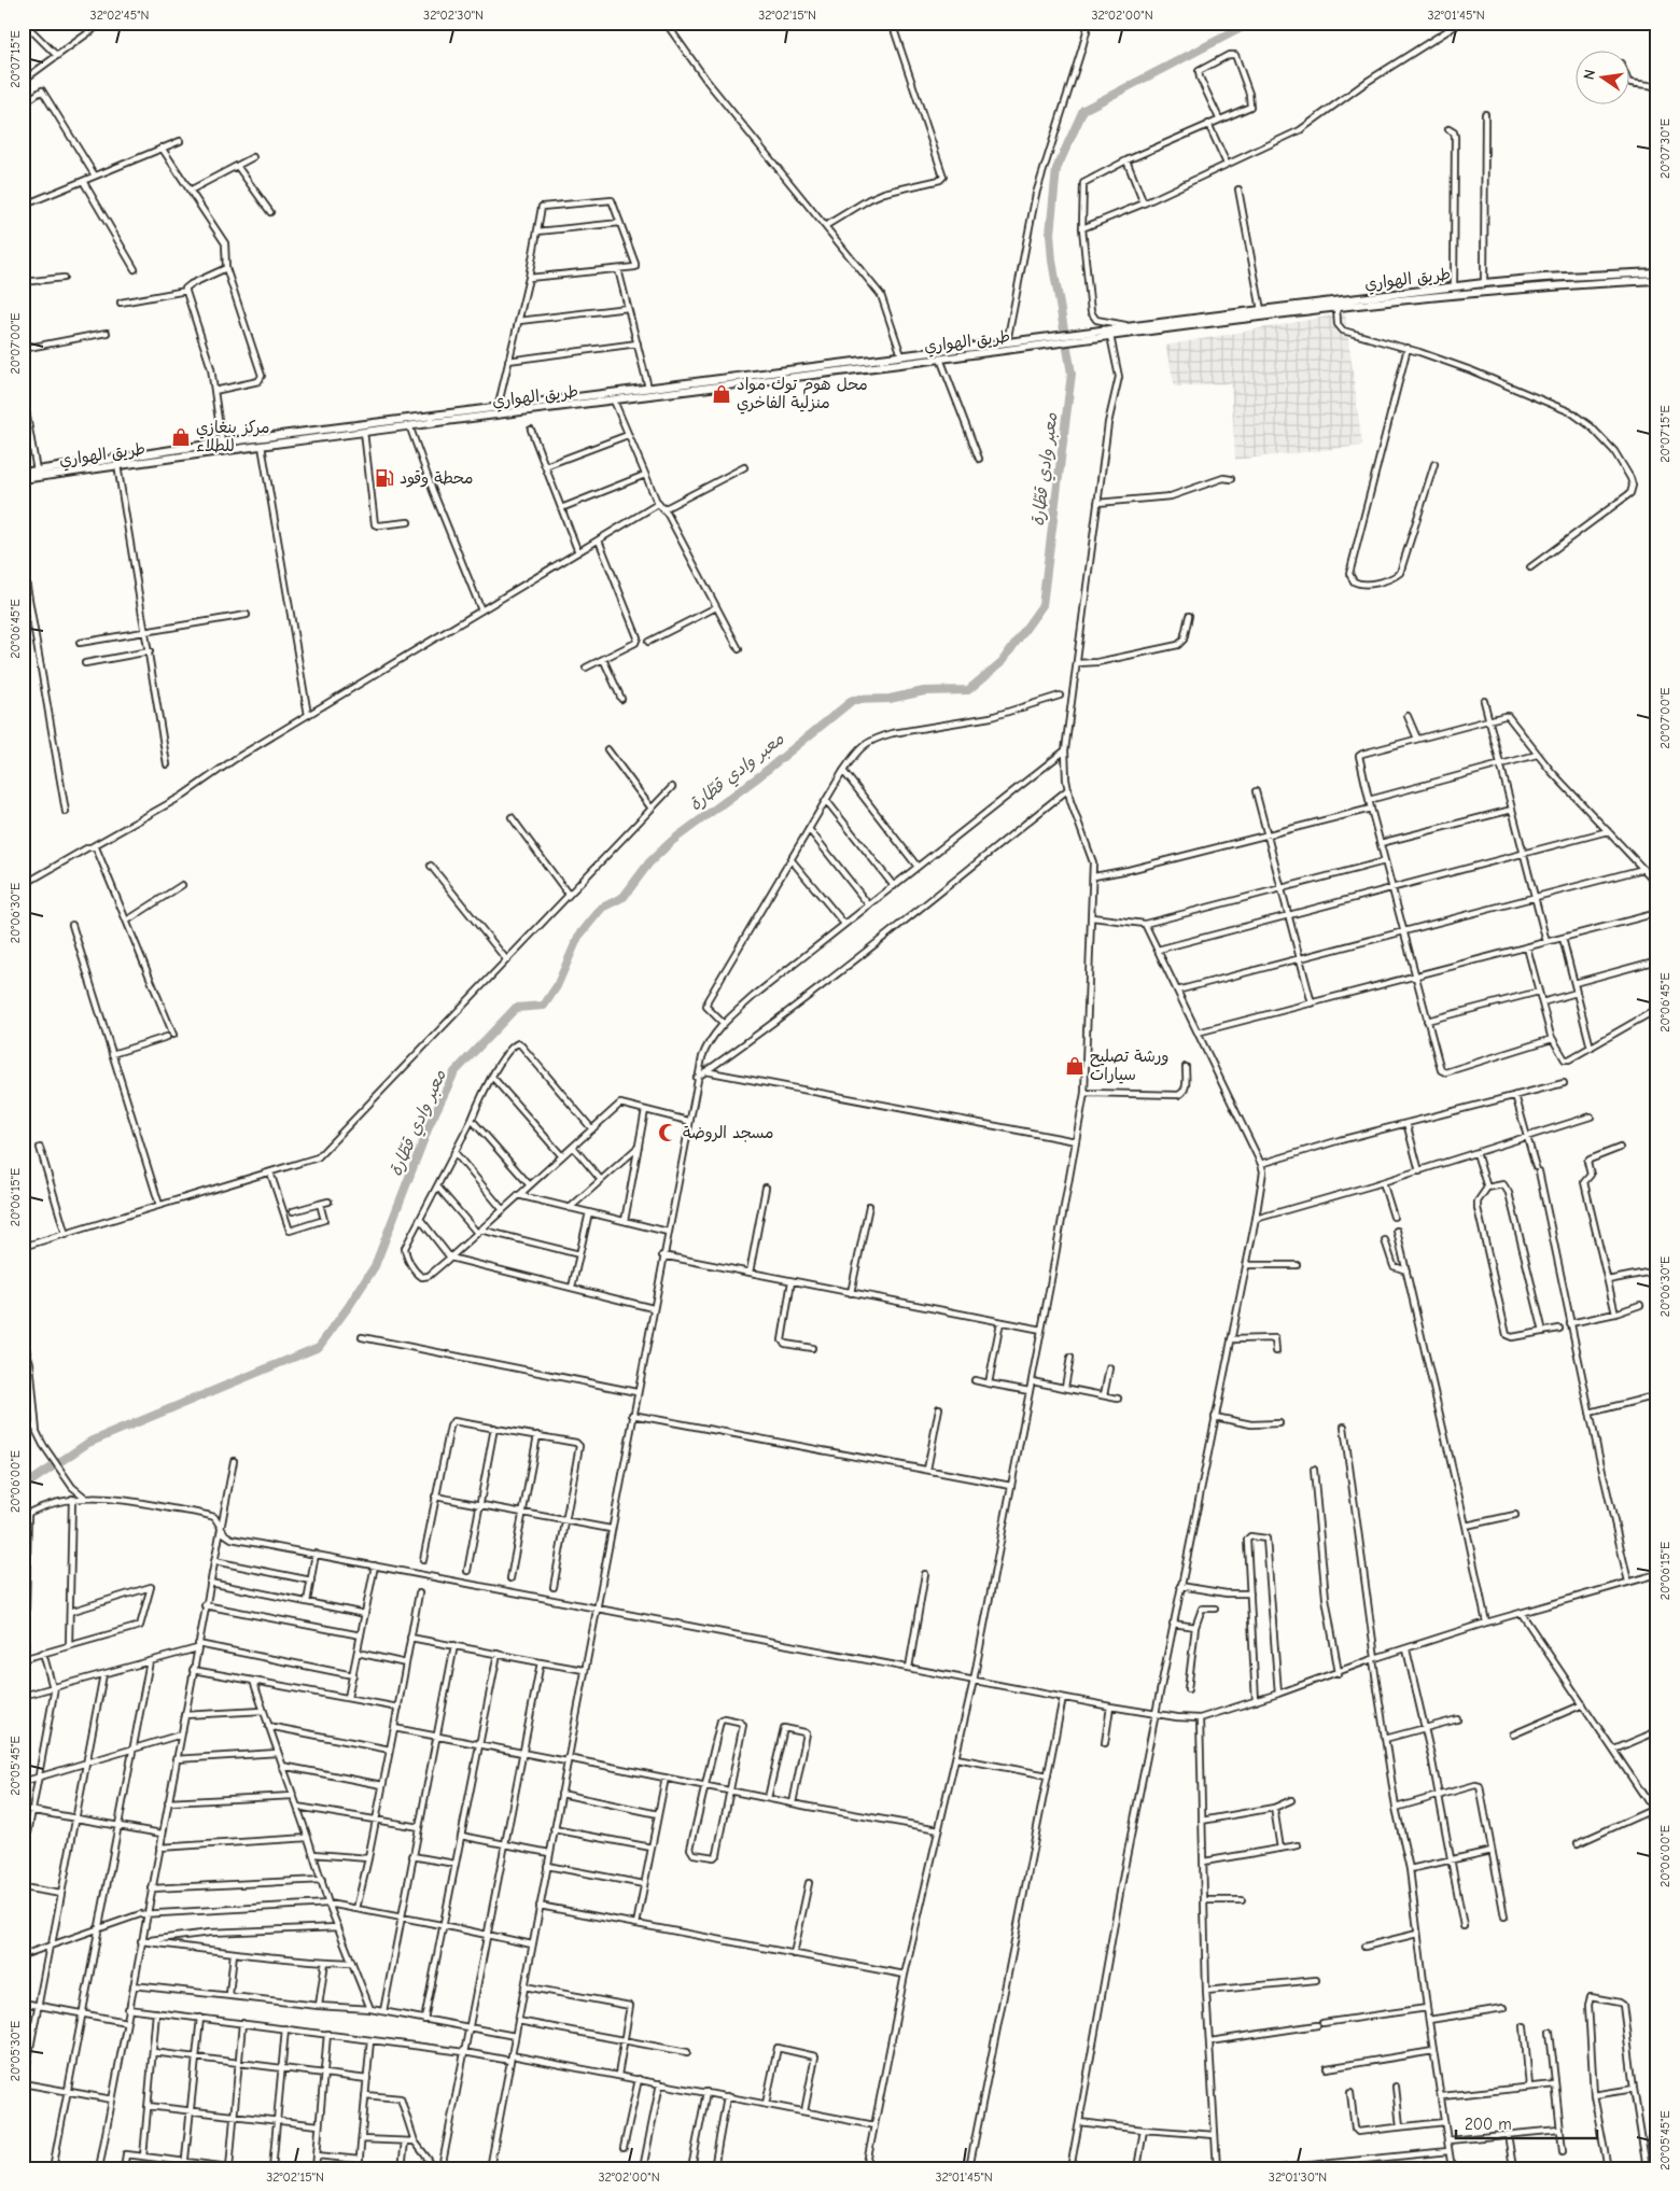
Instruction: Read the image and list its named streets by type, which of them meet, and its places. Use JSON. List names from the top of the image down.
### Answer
{
  "streets": {
    "highway": ["طريق الهواري"]
  },
  "water": ["معبر وادي قطّارة"],
  "places": {
    "shop": ["محل هوم توك مواد منزلية الفاخري", "مركز بنغازي للطلاء", "ورشة تصليح سيارات"],
    "fuel station": ["محطة وقود"],
    "mosque": ["مسجد الروضة"]
  },
  "scale_bar": "200 m",
  "north": "left",
  "coordinates": [
    "32°02'45\"N",
    "32°02'30\"N",
    "32°02'15\"N",
    "32°02'00\"N",
    "32°01'45\"N",
    "20°07'15\"E",
    "20°07'30\"E",
    "20°07'00\"E",
    "20°06'45\"E",
    "20°06'30\"E",
    "20°06'15\"E",
    "20°06'00\"E",
    "20°05'45\"E",
    "20°05'30\"E",
    "32°01'30\"N"
  ]
}
